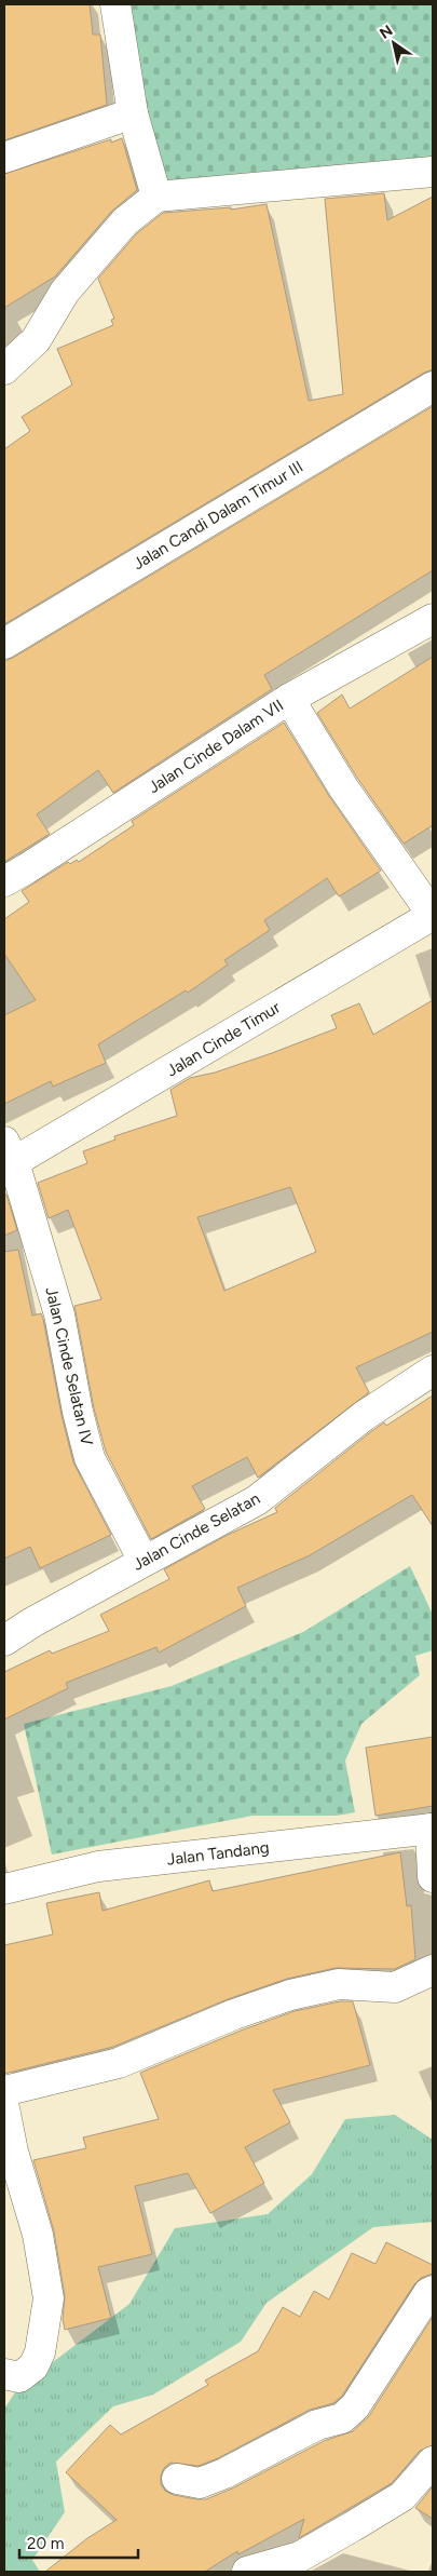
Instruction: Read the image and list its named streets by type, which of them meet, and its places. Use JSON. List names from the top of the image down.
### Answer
{
  "streets": {
    "street": [
      "Jalan Candi Dalam Timur III",
      "Jalan Cinde Dalam VII",
      "Jalan Cinde Timur",
      "Jalan Cinde Selatan IV",
      "Jalan Cinde Selatan",
      "Jalan Tandang"
    ]
  },
  "crossings": [
    ["Jalan Cinde Timur", "Jalan Cinde Selatan IV"],
    ["Jalan Cinde Selatan IV", "Jalan Cinde Selatan"]
  ],
  "scale_bar": "20 m",
  "north": "top left"
}
